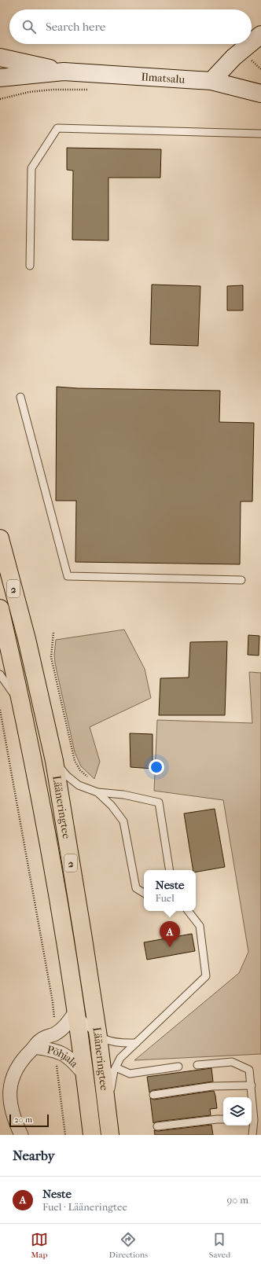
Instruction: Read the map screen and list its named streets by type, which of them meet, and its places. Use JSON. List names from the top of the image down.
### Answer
{
  "streets": {
    "highway": ["2", "Lääneringtee"],
    "street": ["Ilmatsalu", "Põhjala"]
  },
  "crossings": [
    ["Lääneringtee", "Põhjala"]
  ],
  "scale_bar": "20 m",
  "page": {
    "search": "Search here",
    "popup": ["Neste", "Fuel"],
    "pins": "A",
    "scale": "20 m",
    "heading": "Nearby",
    "list": [
      {
        "mark": "A",
        "name": "Neste",
        "note": "Fuel · Lääneringtee",
        "value": "90 m"
      }
    ],
    "nav": ["Map", "Directions", "Saved"]
  }
}
